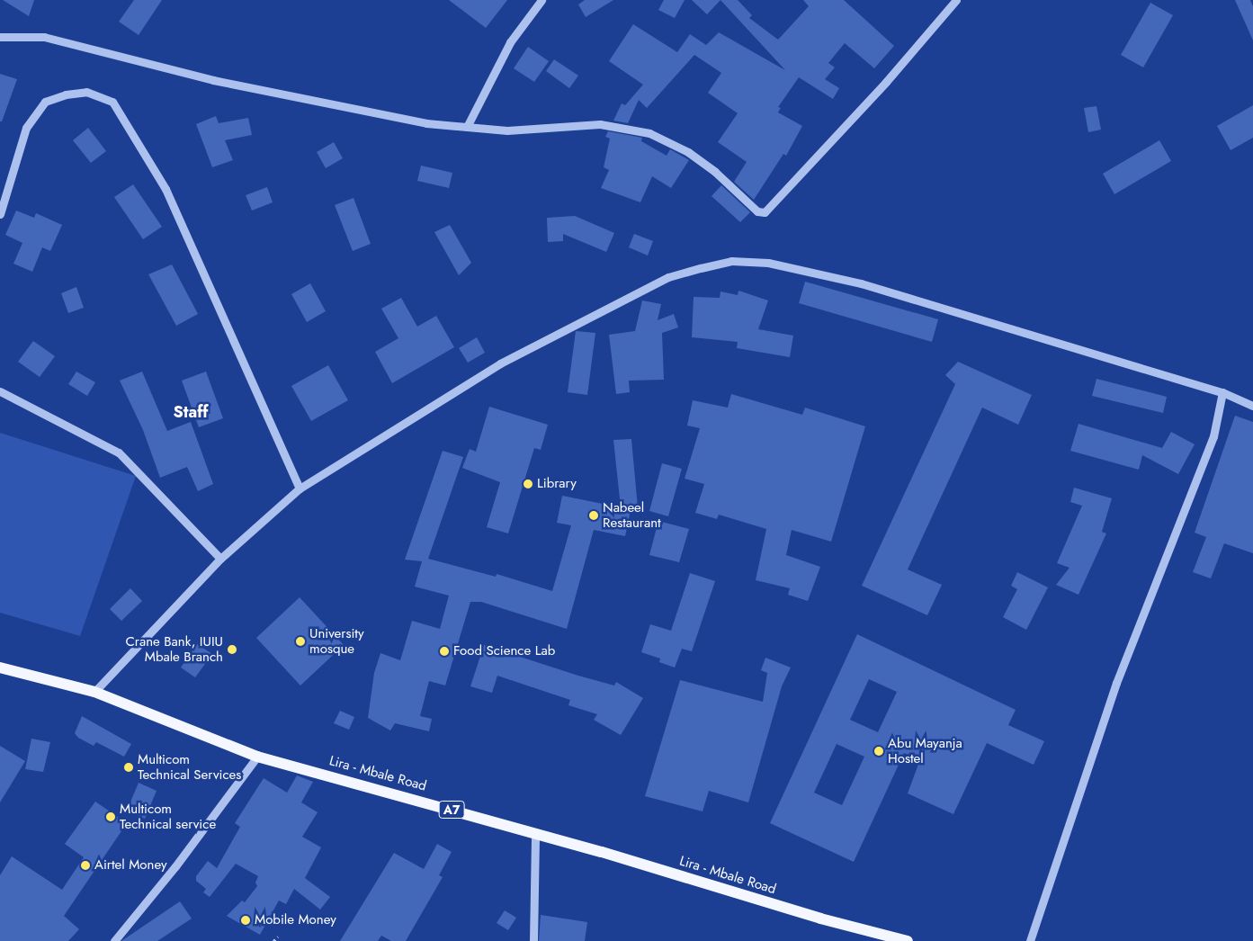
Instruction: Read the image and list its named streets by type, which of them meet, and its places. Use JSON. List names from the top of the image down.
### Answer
{
  "streets": {
    "main road": ["Lira - Mbale Road", "A7"]
  },
  "districts": ["Staff"],
  "places": [
    "Library",
    "Nabeel Restaurant",
    "University mosque",
    "Crane Bank, IUIU Mbale Branch",
    "Food Science Lab",
    "Abu Mayanja Hostel",
    "Multicom Technical Services",
    "Multicom Technical service",
    "Airtel Money",
    "Mobile Money"
  ]
}
